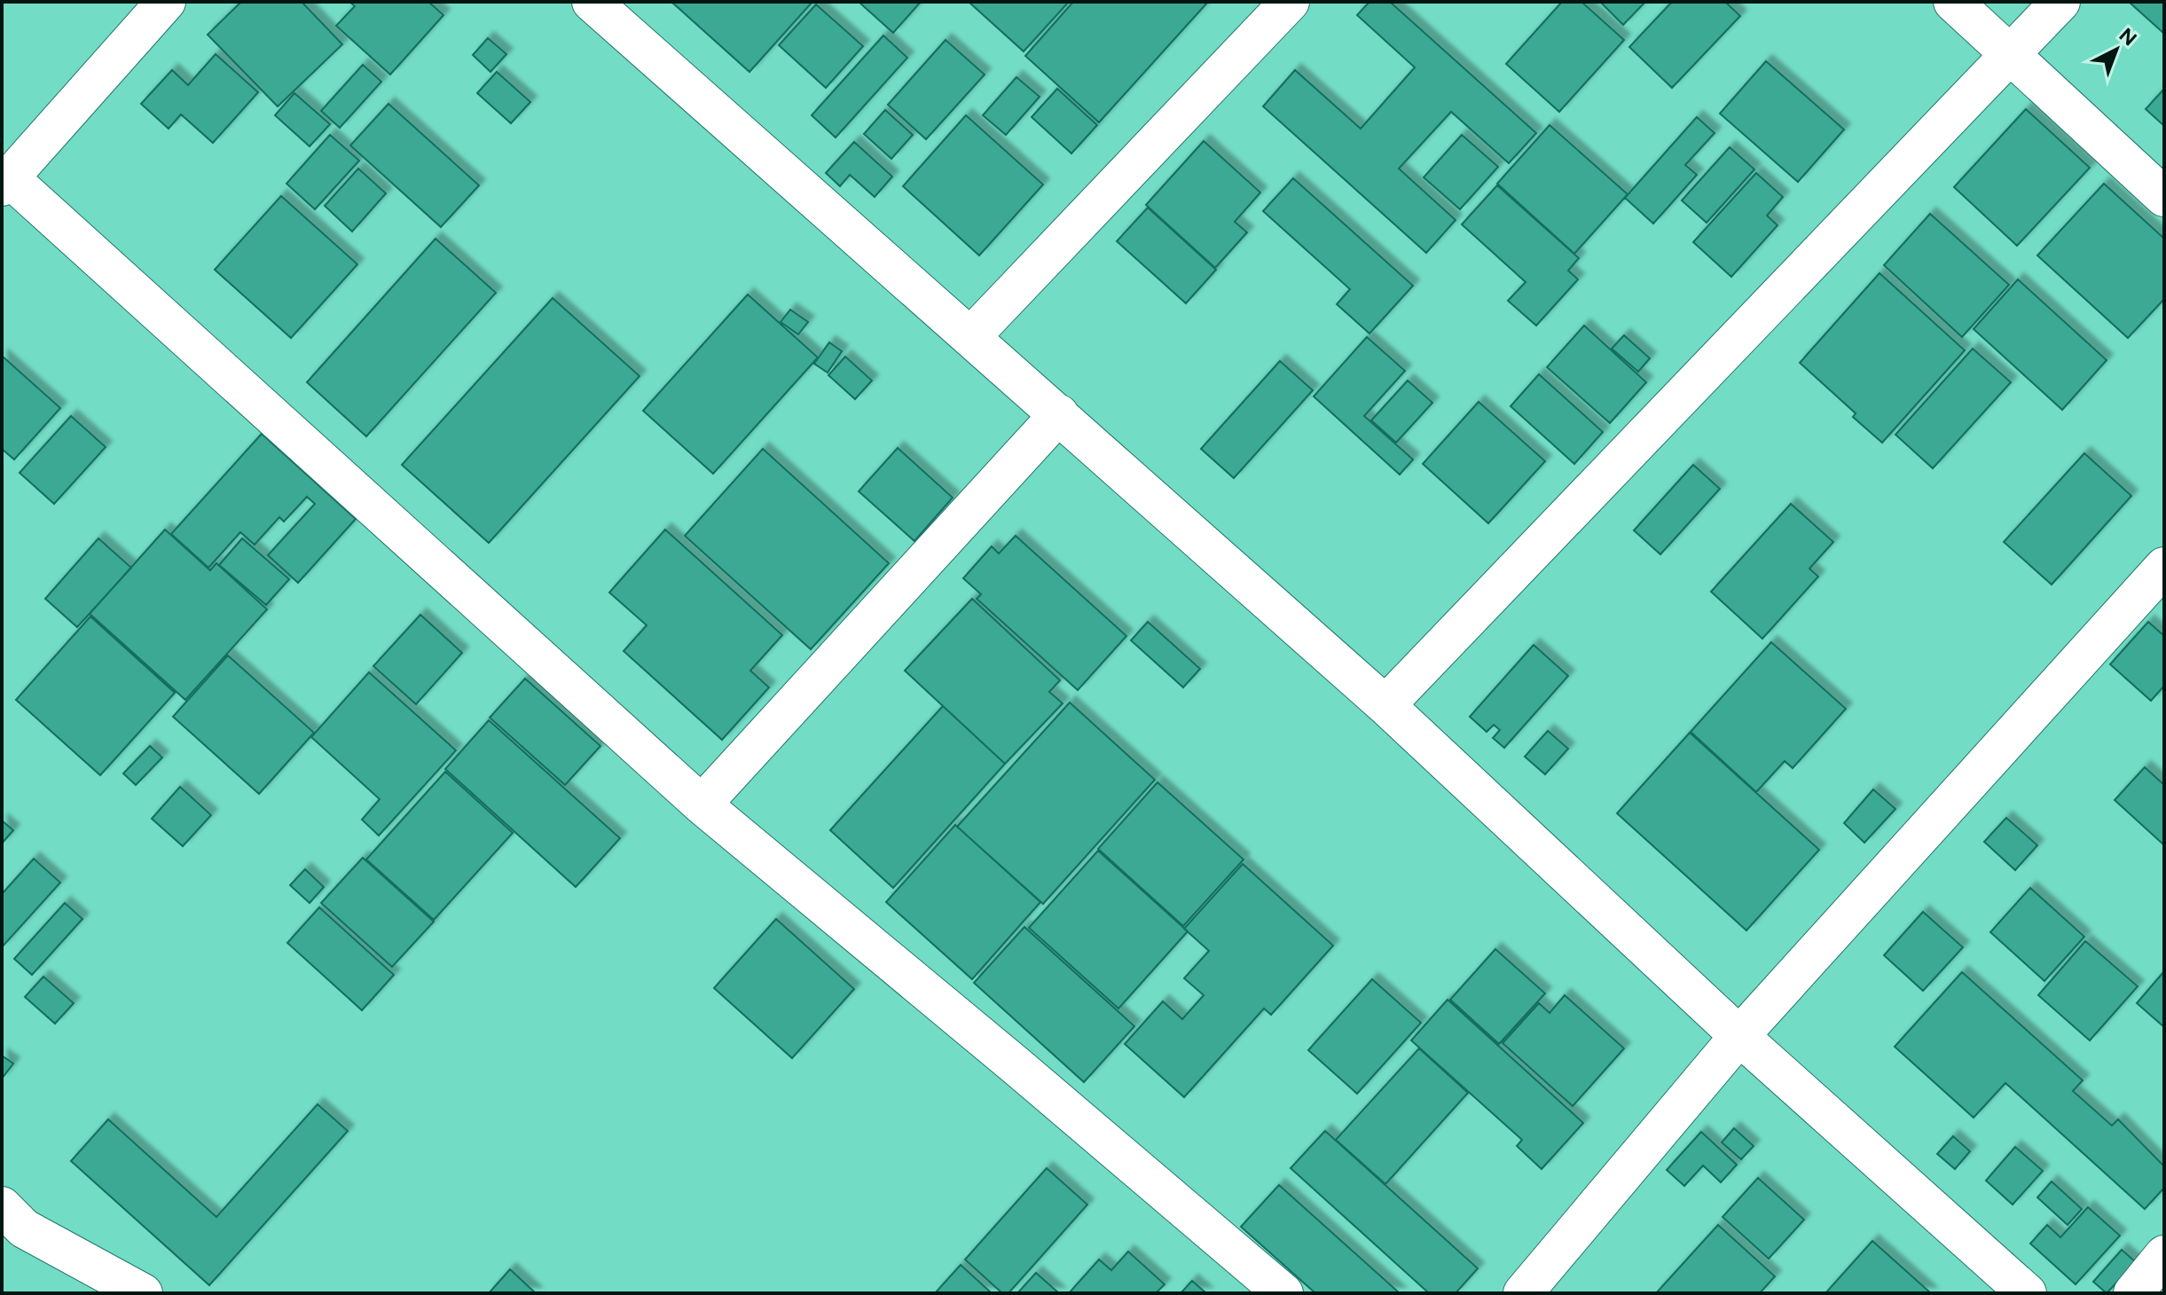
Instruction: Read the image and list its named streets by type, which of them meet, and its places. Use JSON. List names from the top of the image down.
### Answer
{
  "north": "top right"
}
